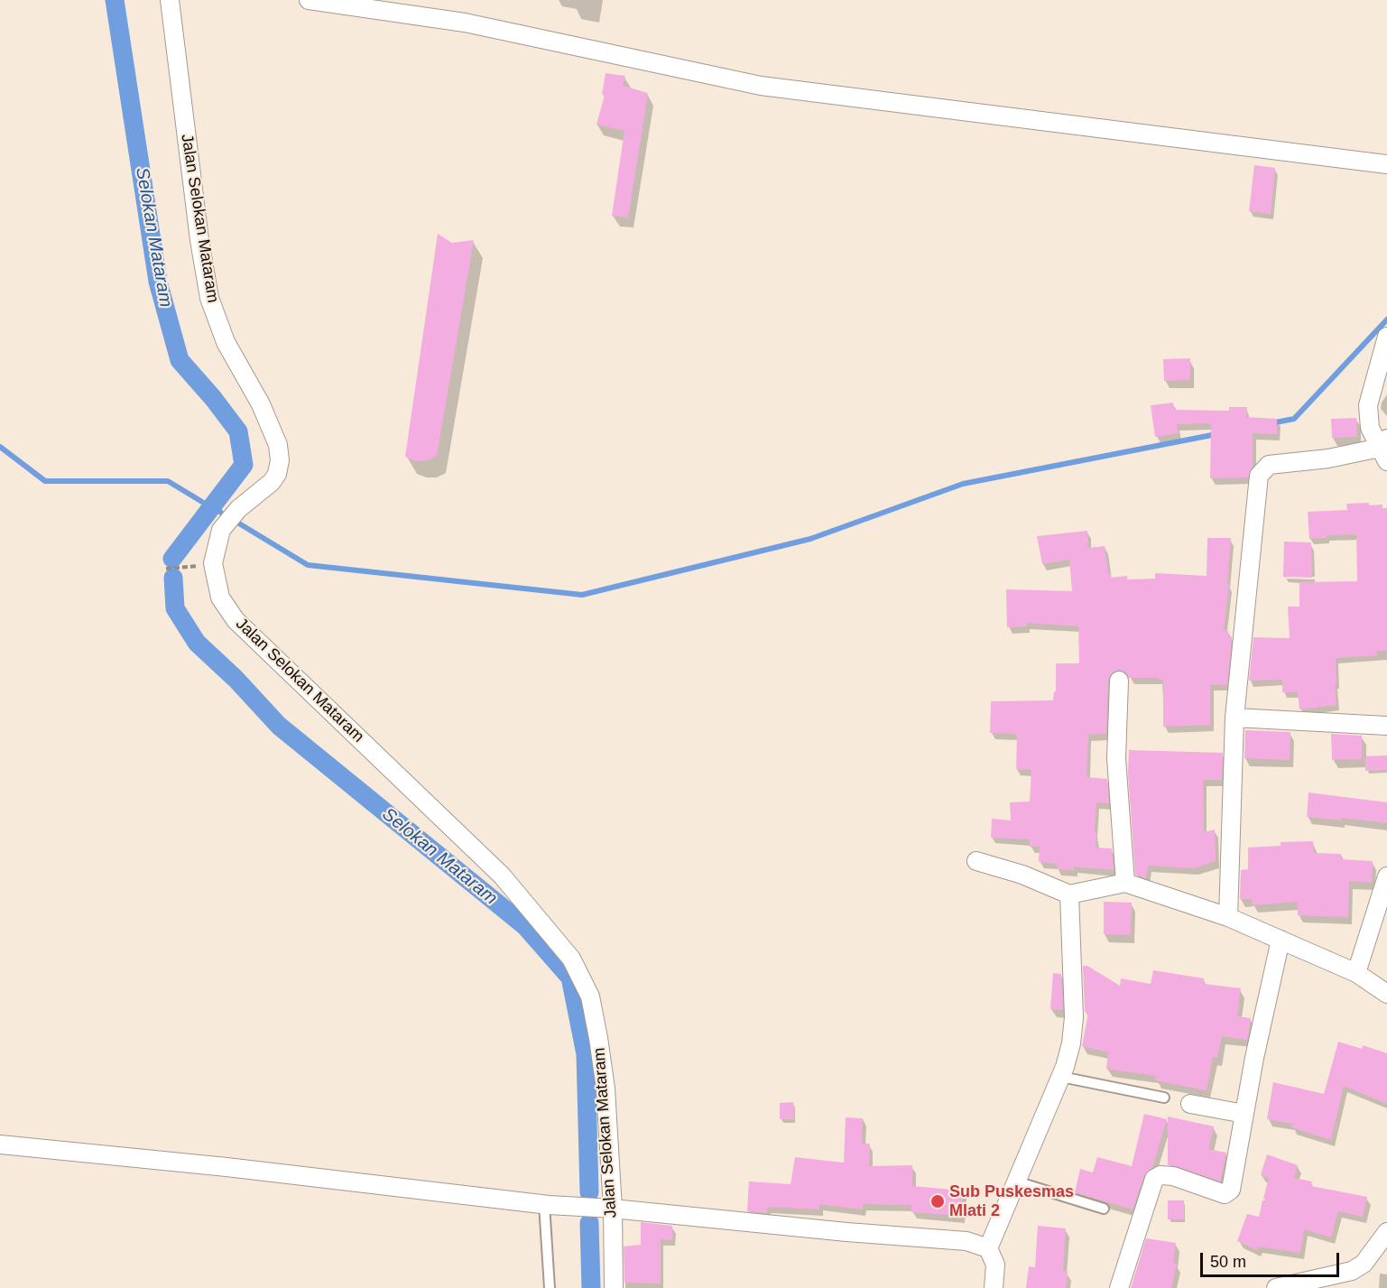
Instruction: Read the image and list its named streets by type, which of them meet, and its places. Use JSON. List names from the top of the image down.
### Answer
{
  "streets": {
    "street": ["Jalan Selokan Mataram"]
  },
  "water": ["Selokan Mataram"],
  "places": ["Sub Puskesmas Mlati 2"],
  "scale_bar": "50 m"
}
